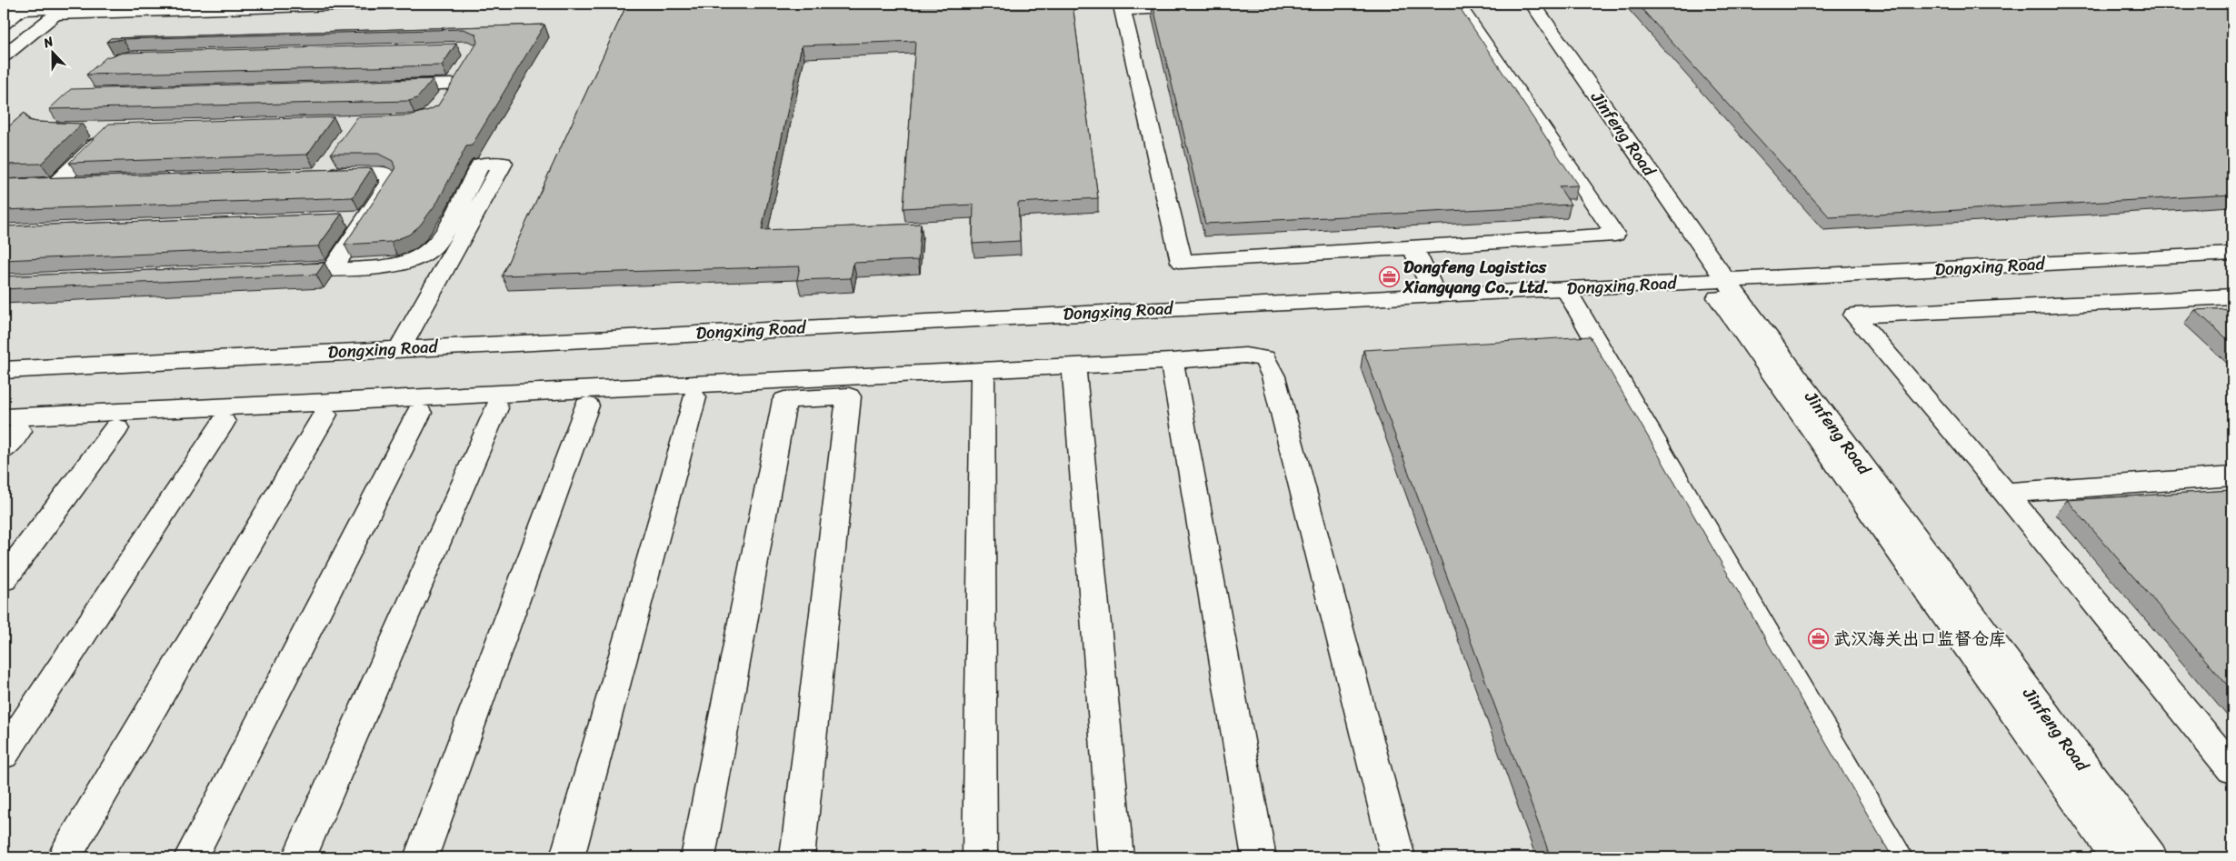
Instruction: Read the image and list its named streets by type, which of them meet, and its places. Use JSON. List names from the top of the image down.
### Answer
{
  "streets": {
    "street": ["Jinfeng Road", "Dongxing Road"]
  },
  "crossings": [
    ["Jinfeng Road", "Dongxing Road"]
  ],
  "places": {
    "office": ["Dongfeng Logistics Xiangyang Co., Ltd.", "武汉海关出口监督仓库"]
  },
  "north": "top"
}
